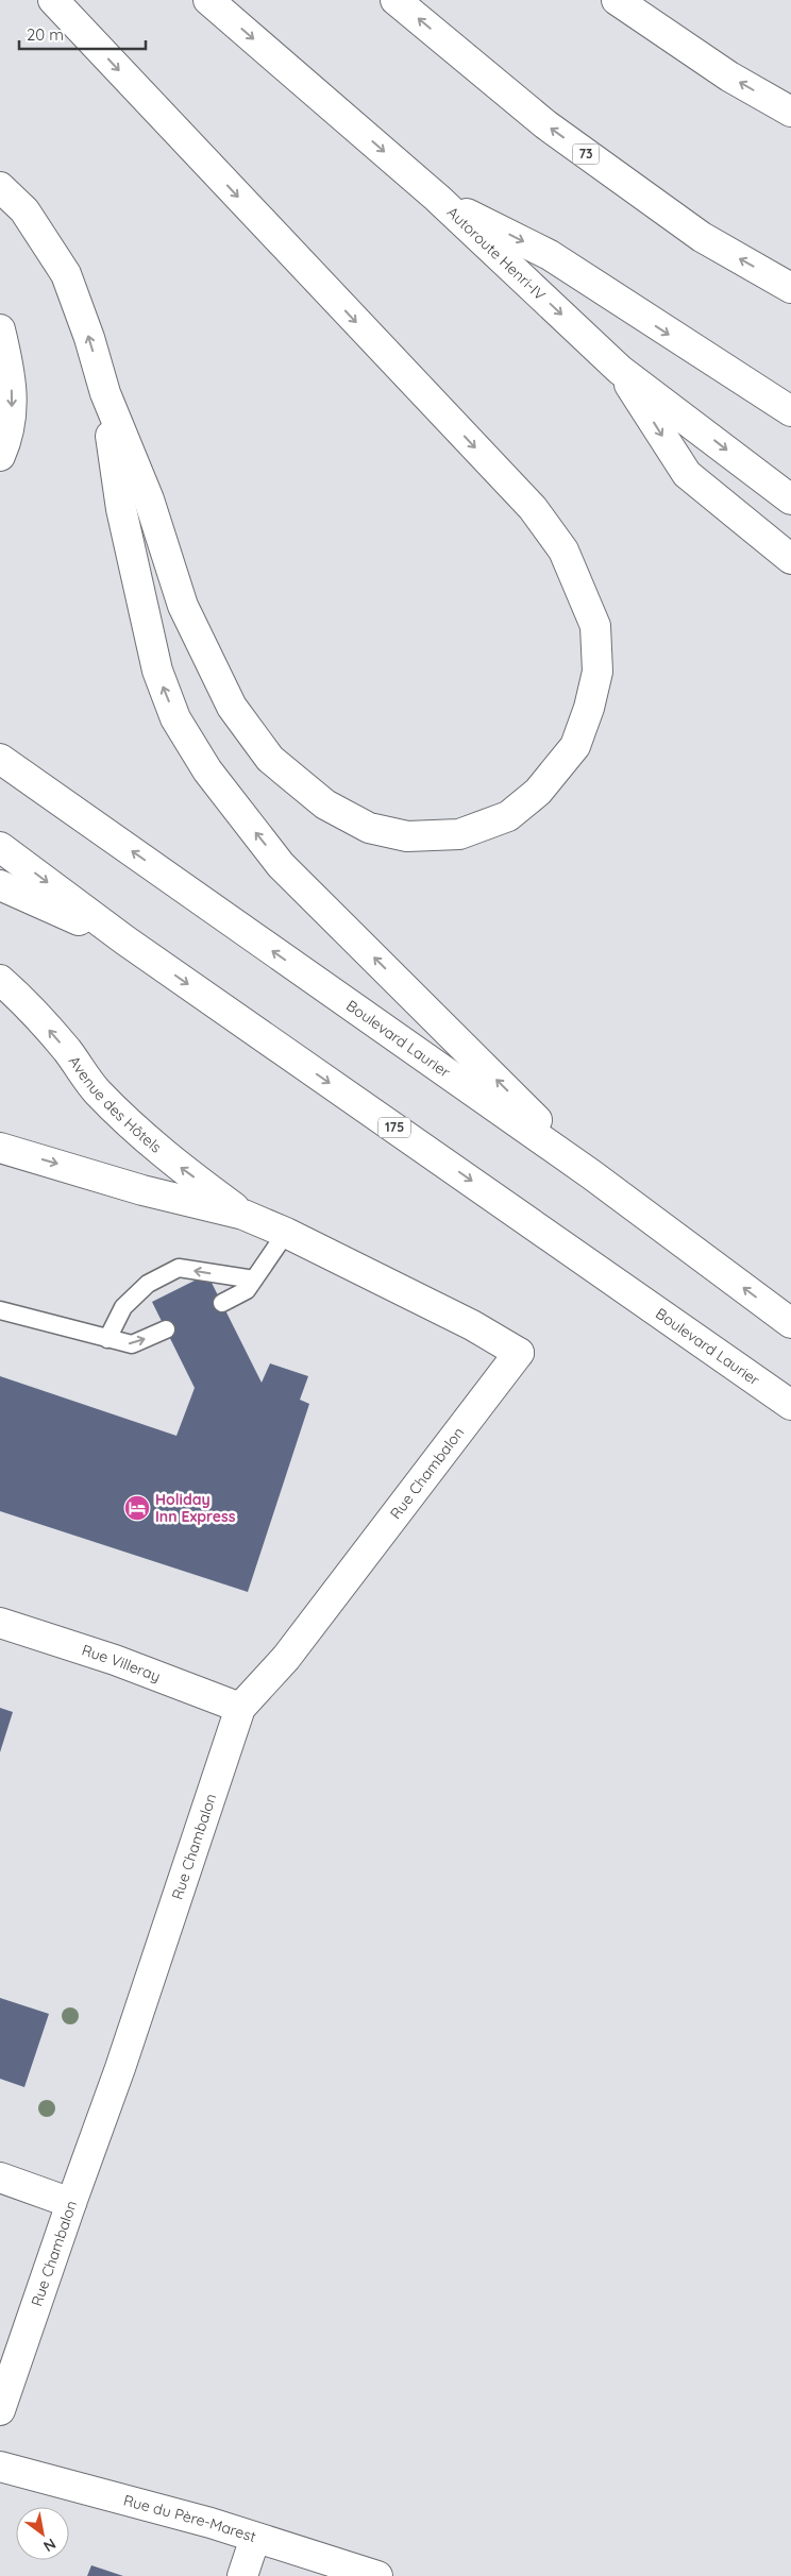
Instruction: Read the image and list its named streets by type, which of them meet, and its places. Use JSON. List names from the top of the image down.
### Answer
{
  "streets": {
    "main road": [
      "73",
      "Autoroute Henri-IV",
      "Boulevard Laurier",
      "Avenue des Hôtels",
      "175",
      "Rue Chambalon",
      "Rue Villeray",
      "Rue du Père-Marest"
    ]
  },
  "crossings": [
    ["Avenue des Hôtels", "Rue Chambalon"],
    ["Rue Chambalon", "Rue Villeray"]
  ],
  "places": {
    "hotel": ["Holiday Inn Express"]
  },
  "scale_bar": "20 m",
  "north": "bottom right"
}
